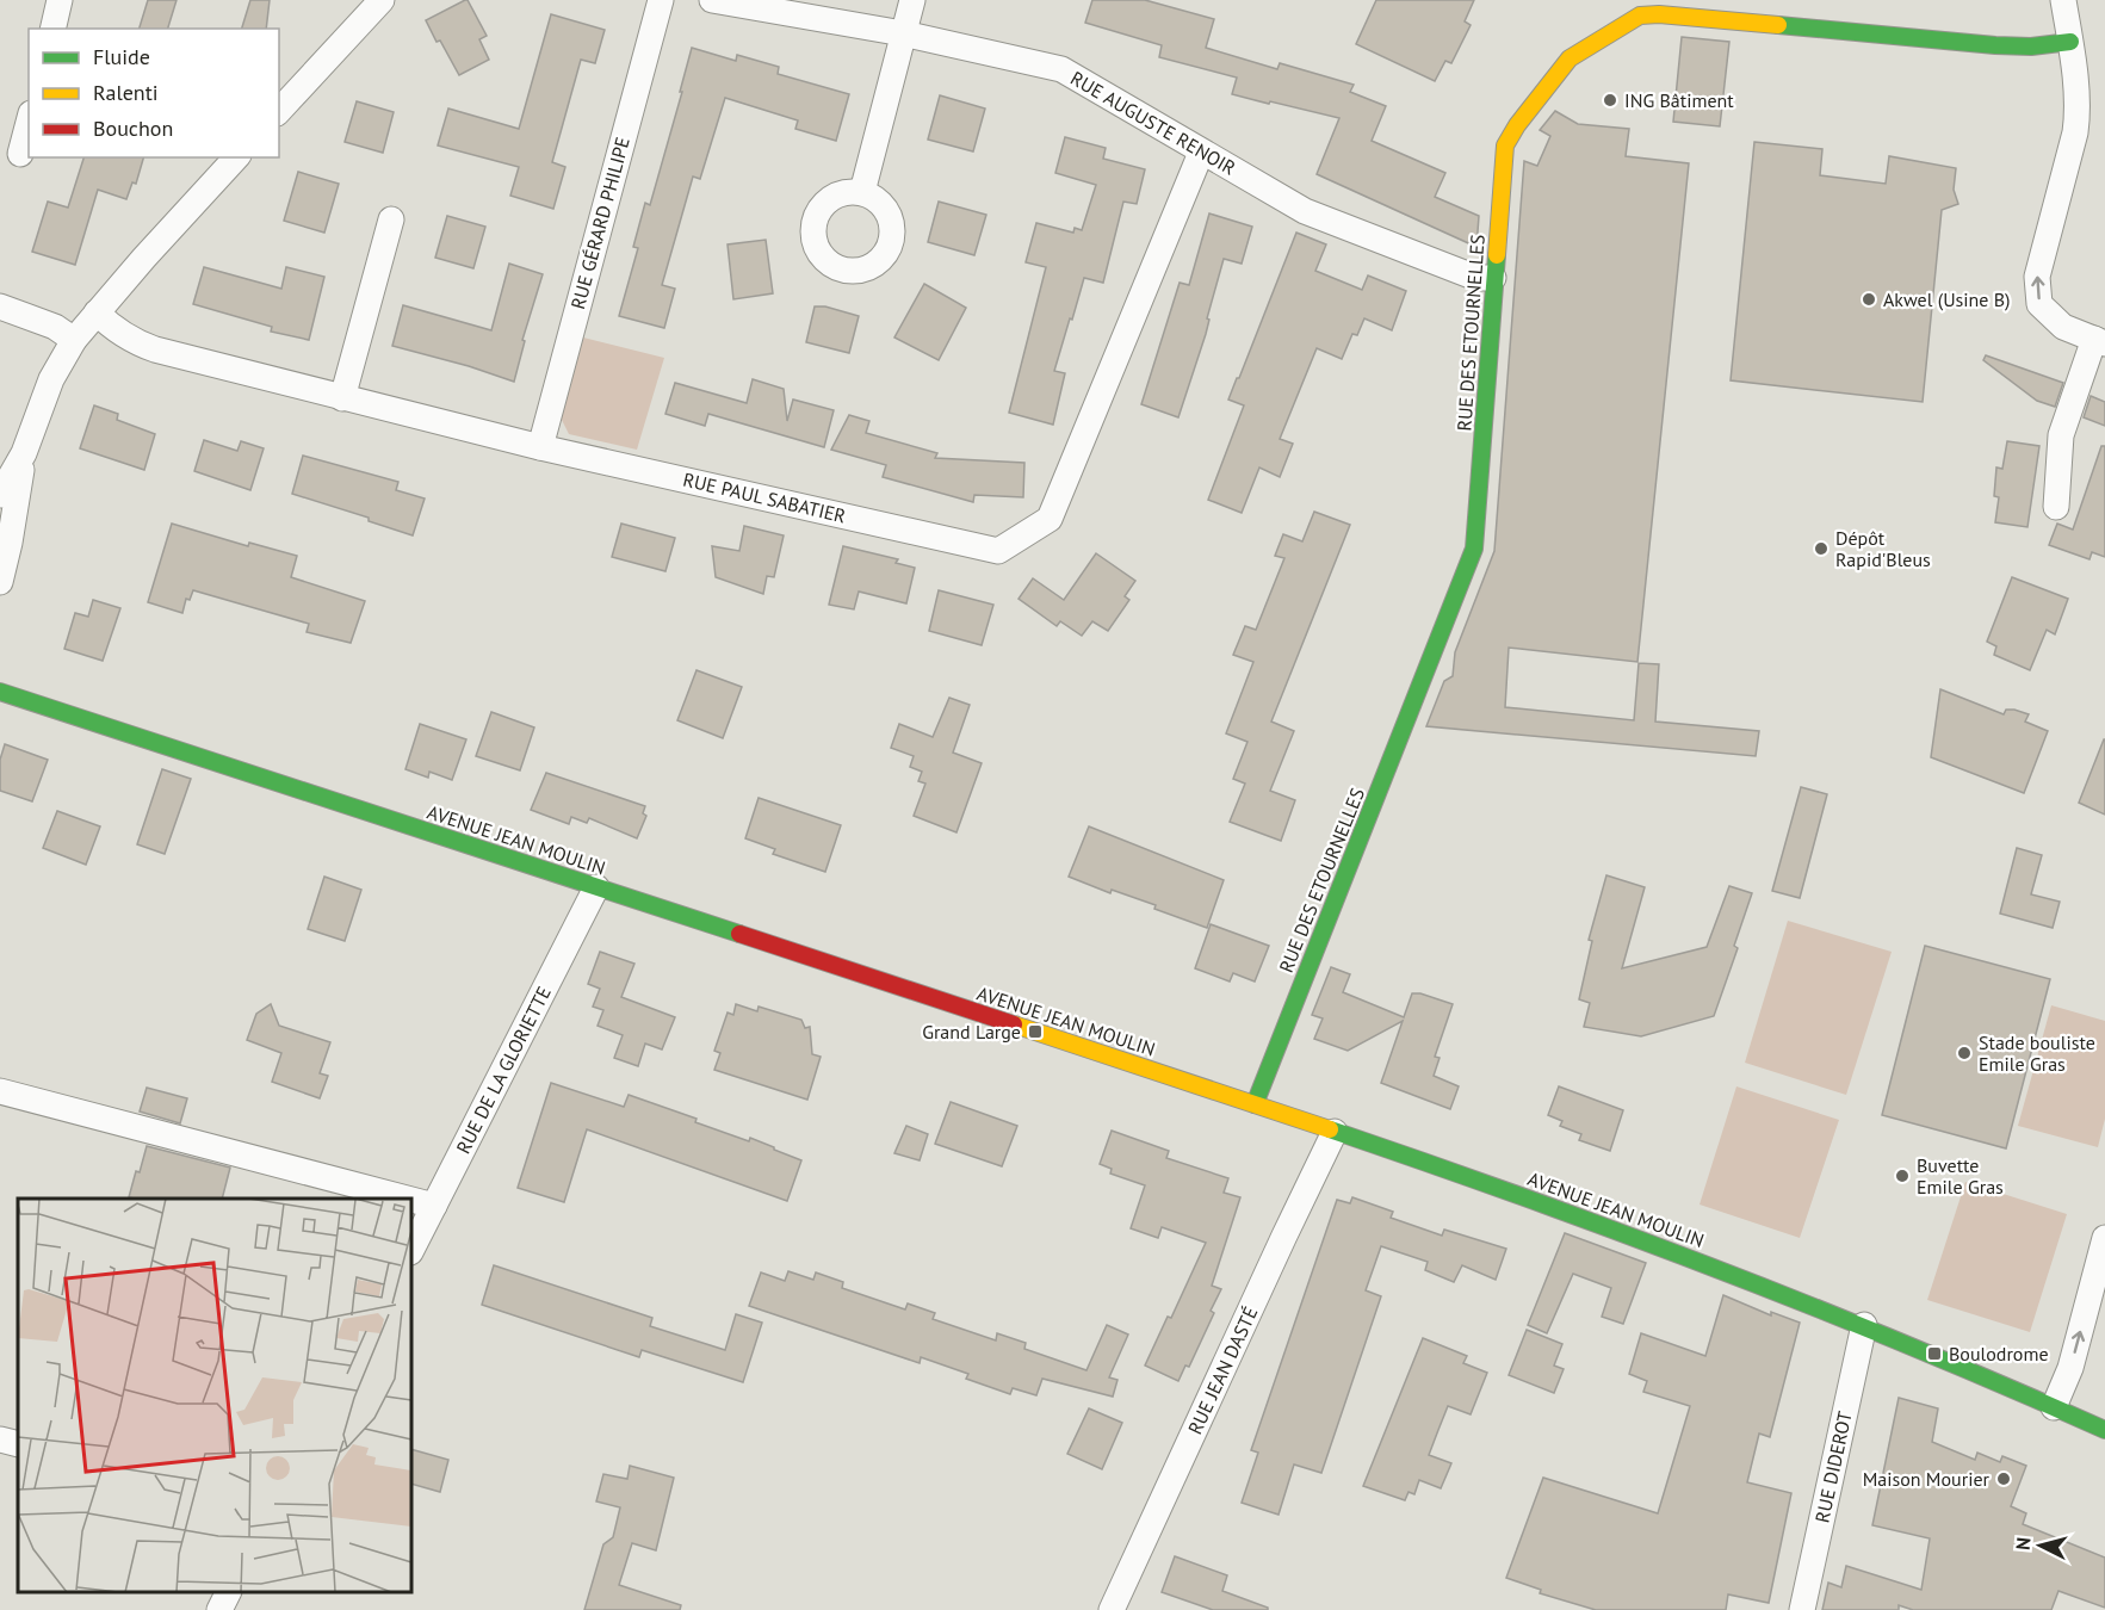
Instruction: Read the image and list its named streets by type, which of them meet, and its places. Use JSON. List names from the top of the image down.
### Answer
{
  "streets": {
    "main road": ["RUE DES ETOURNELLES", "AVENUE JEAN MOULIN"],
    "street": [
      "RUE AUGUSTE RENOIR",
      "RUE GÉRARD PHILIPE",
      "RUE PAUL SABATIER",
      "RUE DE LA GLORIETTE",
      "RUE JEAN DASTÉ",
      "RUE DIDEROT"
    ]
  },
  "crossings": [
    ["RUE AUGUSTE RENOIR", "RUE DES ETOURNELLES"],
    ["RUE AUGUSTE RENOIR", "RUE PAUL SABATIER"],
    ["RUE GÉRARD PHILIPE", "RUE PAUL SABATIER"],
    ["RUE DES ETOURNELLES", "AVENUE JEAN MOULIN"],
    ["AVENUE JEAN MOULIN", "RUE DE LA GLORIETTE"],
    ["AVENUE JEAN MOULIN", "RUE JEAN DASTÉ"],
    ["AVENUE JEAN MOULIN", "RUE DIDEROT"]
  ],
  "places": {
    "other": [
      "ING Bâtiment",
      "Akwel (Usine B)",
      "Dépôt Rapid'Bleus",
      "Stade bouliste Emile Gras",
      "Buvette Emile Gras",
      "Maison Mourier"
    ],
    "transit": ["Grand Large", "Boulodrome"]
  },
  "legend": ["Fluide", "Ralenti", "Bouchon"],
  "north": "left"
}
